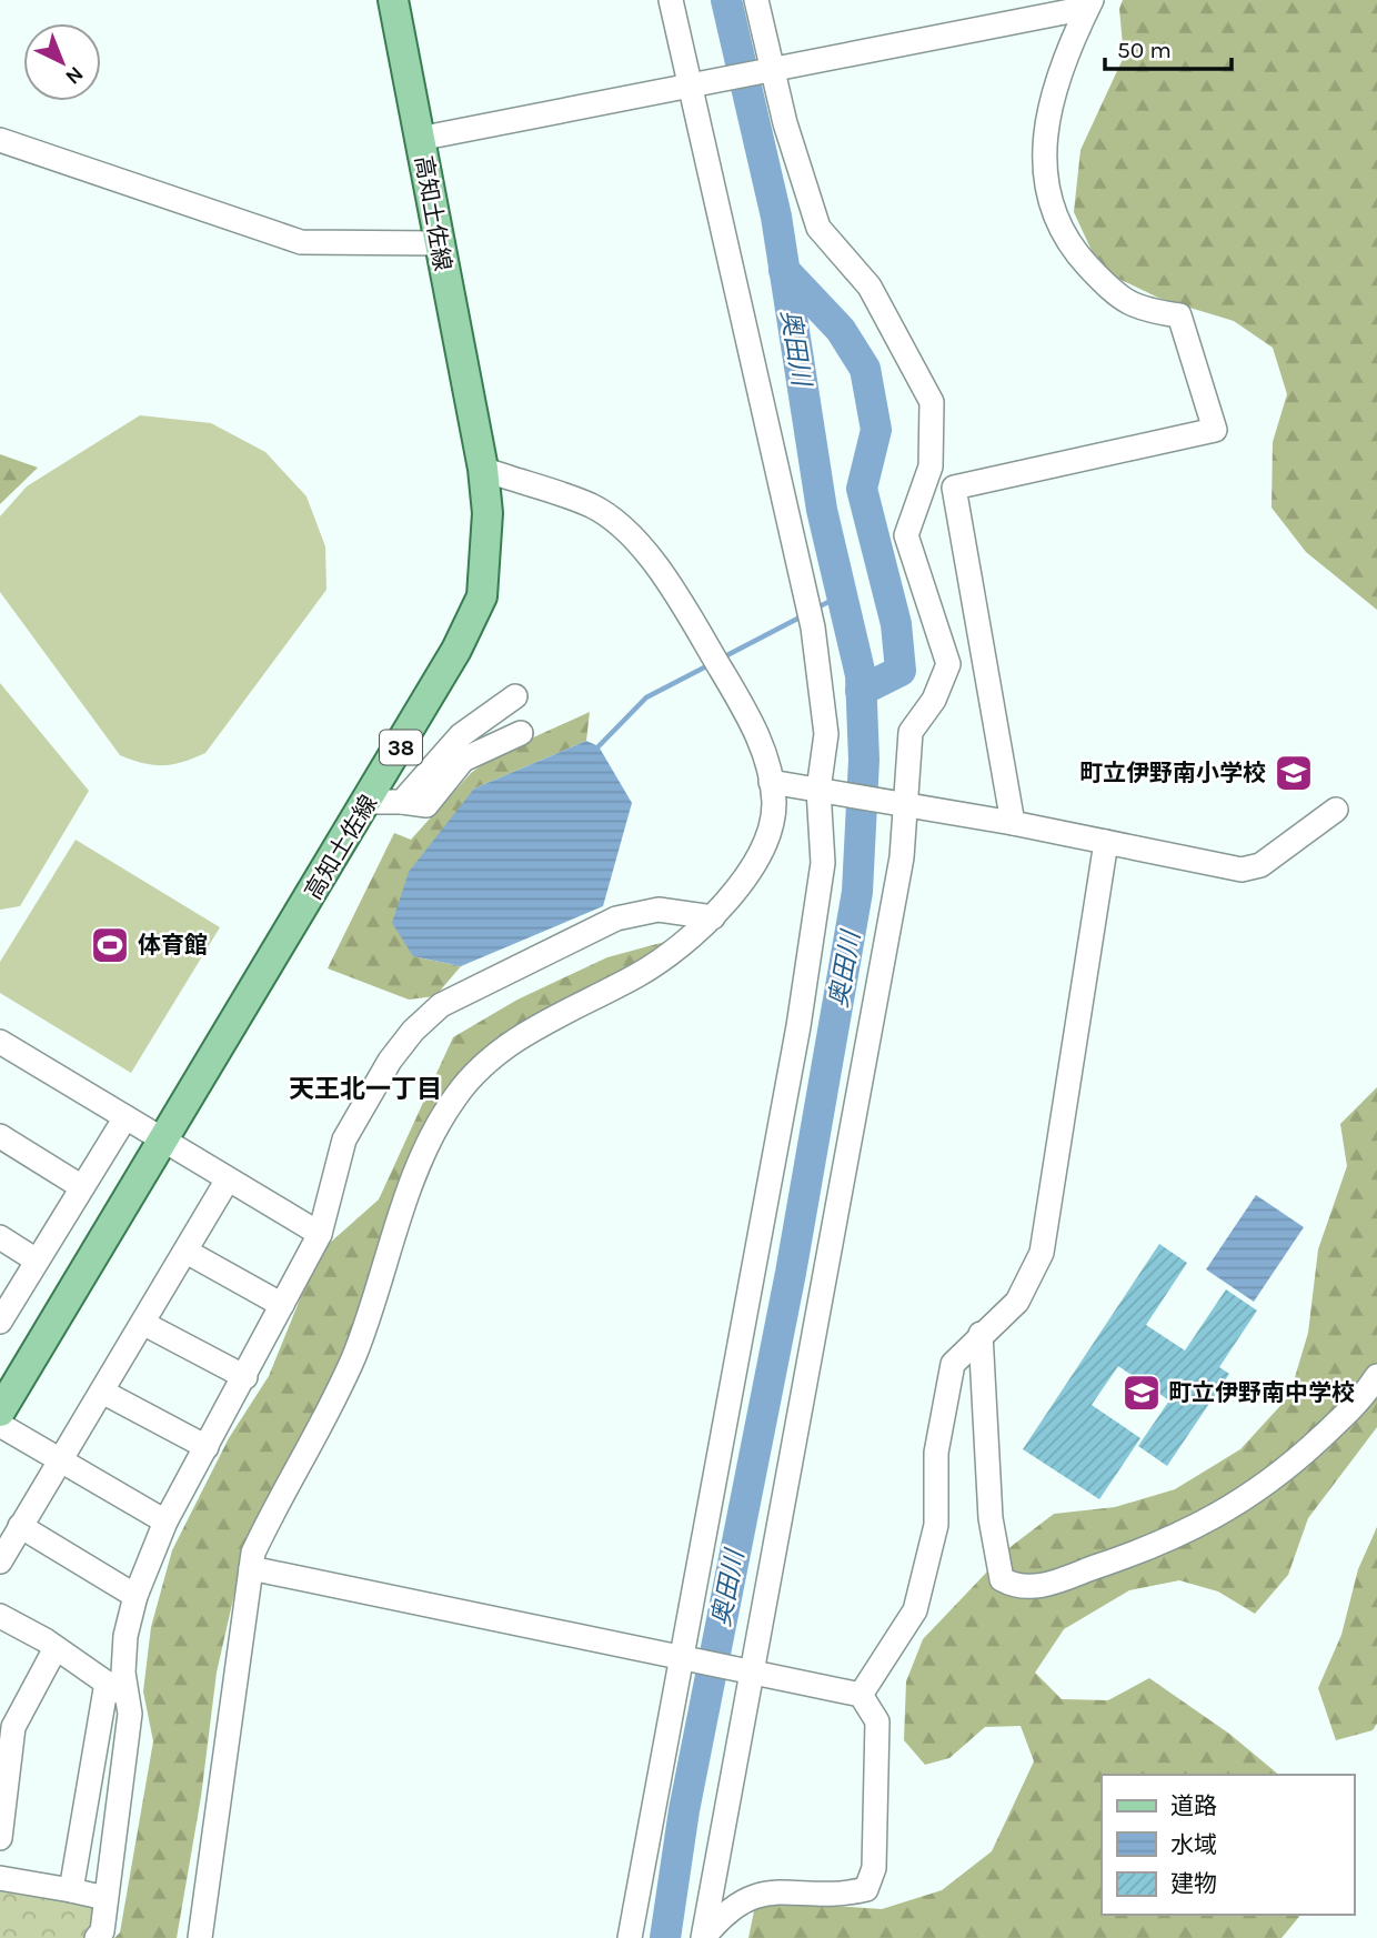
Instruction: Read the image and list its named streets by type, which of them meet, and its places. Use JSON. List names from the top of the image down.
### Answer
{
  "streets": {
    "main road": ["高知土佐線", "38"]
  },
  "districts": ["天王北一丁目"],
  "water": ["奥田川"],
  "places": {
    "school or university": ["町立伊野南小学校", "町立伊野南中学校"],
    "sports": ["体育館"]
  },
  "legend": ["道路", "水域", "建物"],
  "scale_bar": "50 m",
  "north": "bottom right"
}
